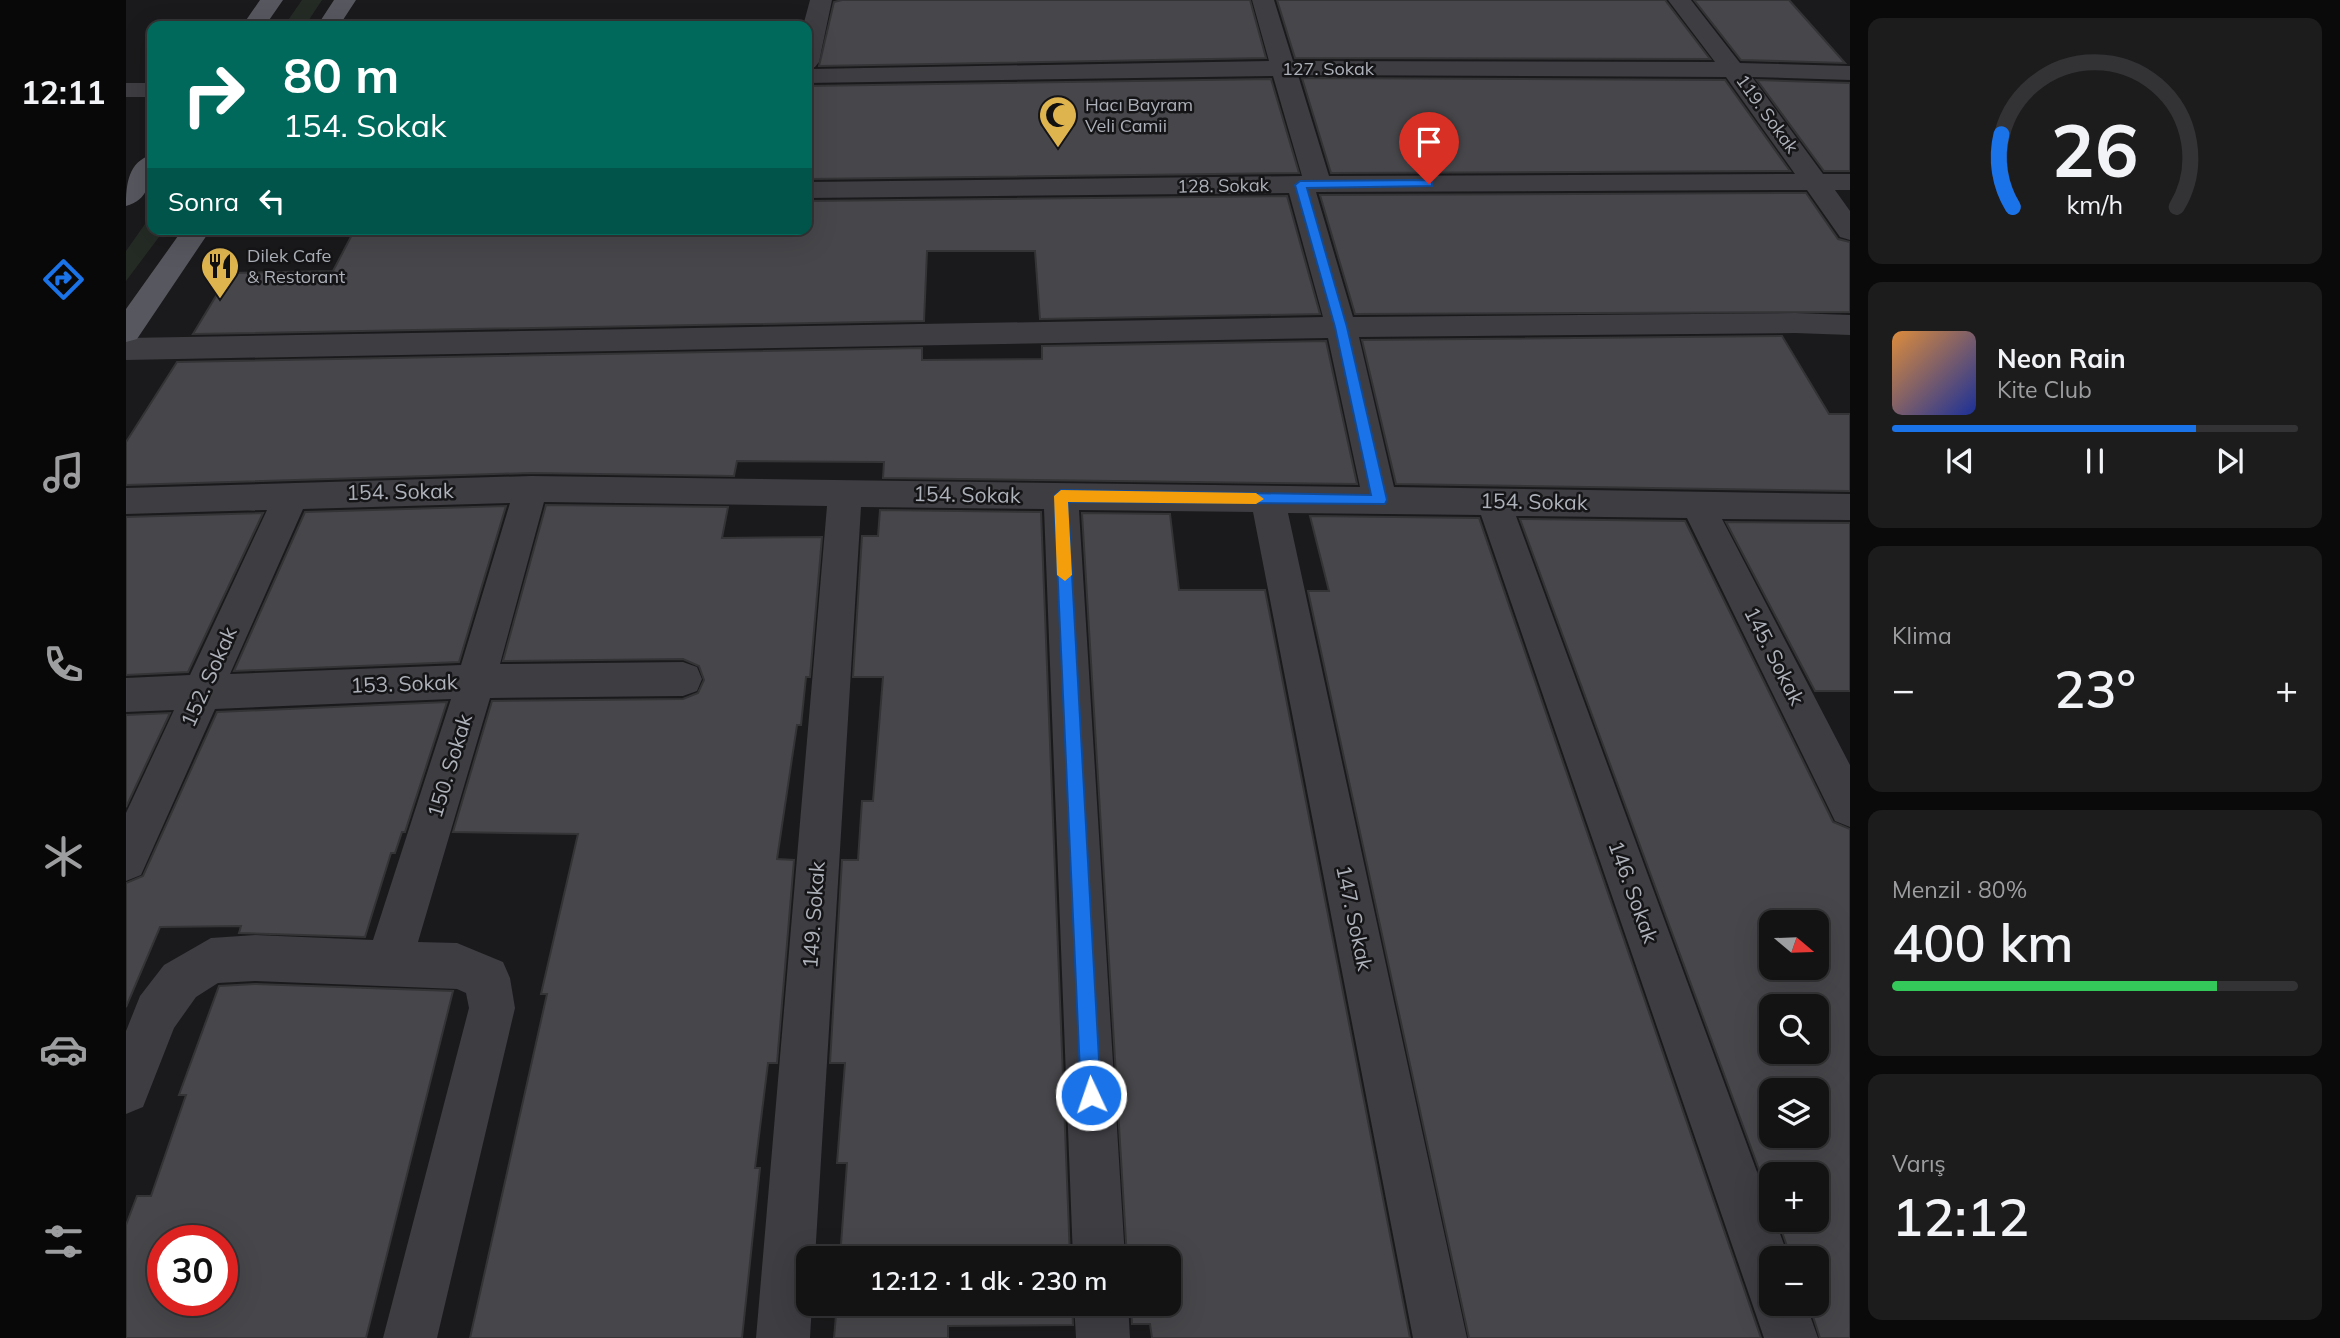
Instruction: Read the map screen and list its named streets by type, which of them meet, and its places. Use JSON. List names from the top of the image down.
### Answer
{
  "streets": {
    "street": [
      "127. Sokak",
      "119. Sokak",
      "128. Sokak",
      "154. Sokak",
      "145. Sokak",
      "152. Sokak",
      "153. Sokak",
      "150. Sokak",
      "146. Sokak",
      "149. Sokak",
      "147. Sokak"
    ]
  },
  "crossings": [
    ["127. Sokak", "119. Sokak"],
    ["119. Sokak", "128. Sokak"],
    ["154. Sokak", "145. Sokak"],
    ["154. Sokak", "152. Sokak"],
    ["154. Sokak", "150. Sokak"],
    ["154. Sokak", "146. Sokak"],
    ["154. Sokak", "149. Sokak"],
    ["154. Sokak", "147. Sokak"],
    ["152. Sokak", "153. Sokak"],
    ["153. Sokak", "150. Sokak"]
  ],
  "places": {
    "mosque": ["Hacı Bayram Veli Camii"],
    "restaurant": ["Dilek Cafe & Restorant"]
  },
  "north": "right",
  "page": {
    "tabs": "12:11",
    "turn": ["80 m", "154. Sokak"],
    "then": "Sonra",
    "song": ["Neon Rain", "Kite Club"],
    "tile": [
      "Klima",
      ["Menzil · 80%", "400 km"],
      ["Varış", "12:12"]
    ],
    "heat": ["−", "23°", "+"],
    "map_buttons": ["+", "−"],
    "limit": "30",
    "trip": "12:12 · 1 dk · 230 m",
    "gauge": ["26", "km/h"]
  }
}
